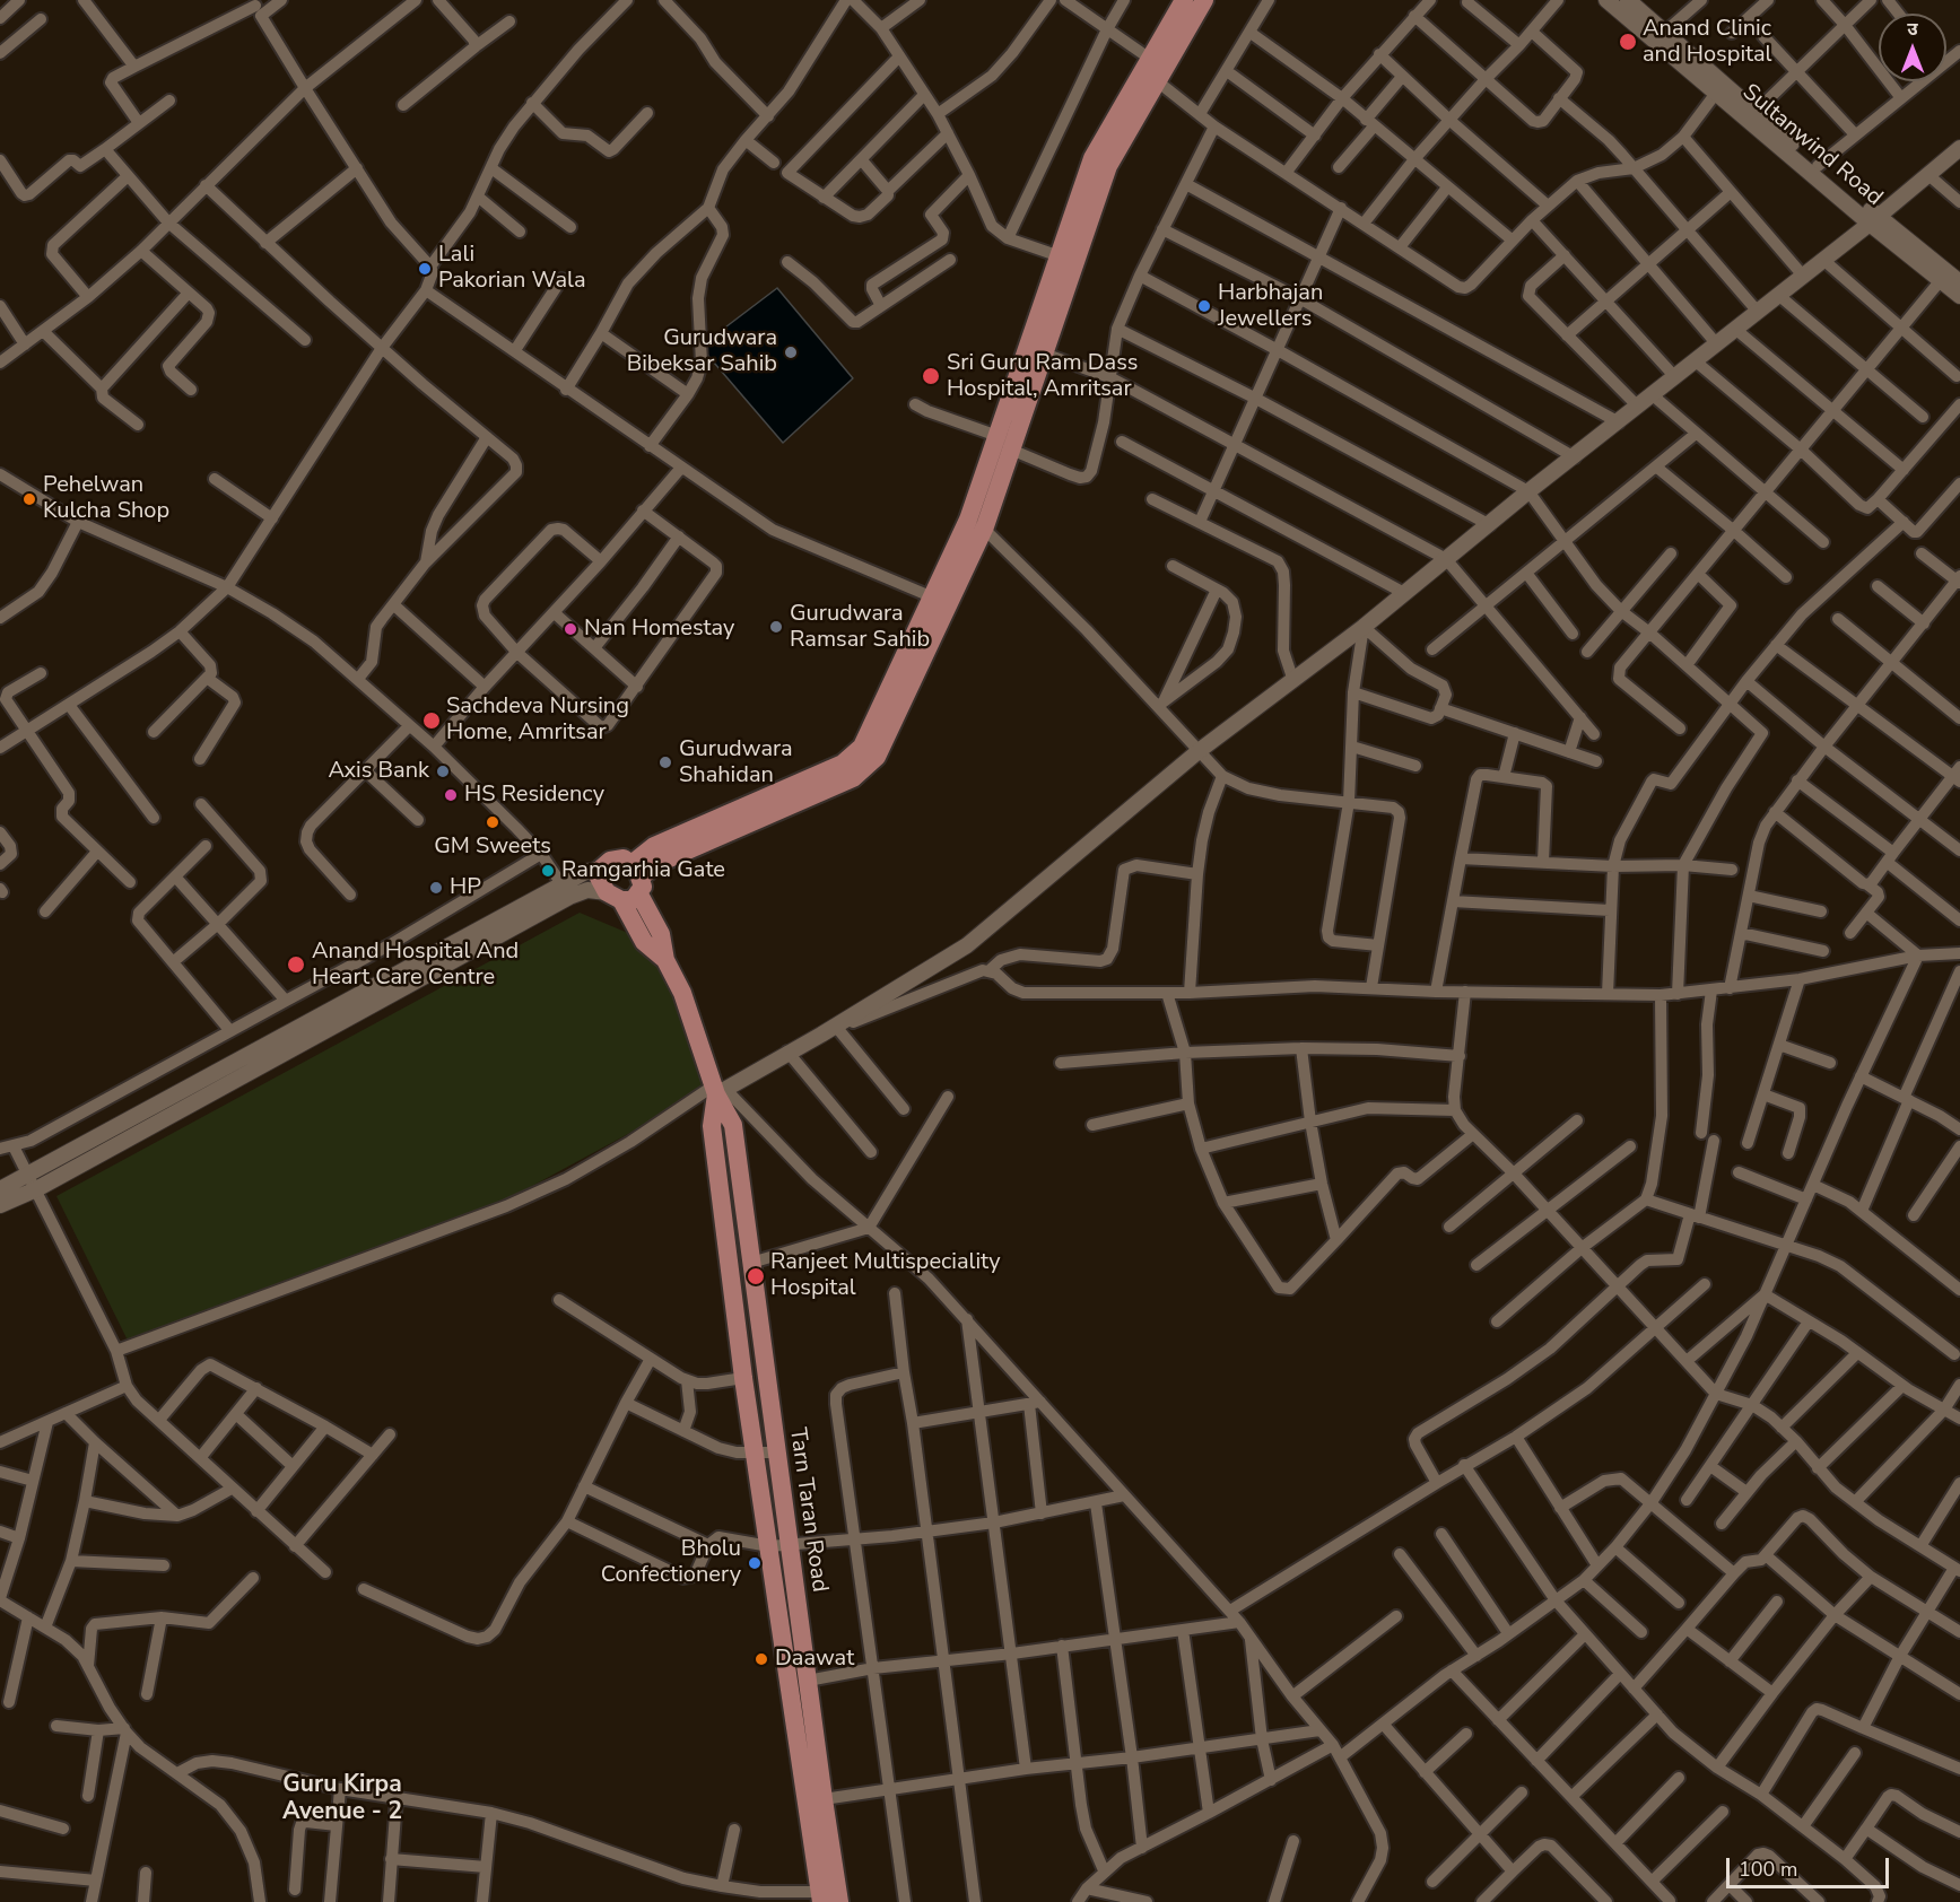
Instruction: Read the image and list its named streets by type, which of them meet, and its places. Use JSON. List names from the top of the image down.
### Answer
{
  "streets": {
    "main road": ["Sultanwind Road", "Tarn Taran Road"]
  },
  "districts": ["Guru Kirpa Avenue - 2"],
  "places": [
    "Anand Clinic and Hospital",
    "Lali Pakorian Wala",
    "Harbhajan Jewellers",
    "Gurudwara Bibeksar Sahib",
    "Sri Guru Ram Dass Hospital, Amritsar",
    "Pehelwan Kulcha Shop",
    "Gurudwara Ramsar Sahib",
    "Nan Homestay",
    "Sachdeva Nursing Home, Amritsar",
    "Gurudwara Shahidan",
    "Axis Bank",
    "HS Residency",
    "GM Sweets",
    "Ramgarhia Gate",
    "HP",
    "Anand Hospital And Heart Care Centre",
    "Ranjeet Multispeciality Hospital",
    "Bholu Confectionery",
    "Daawat"
  ],
  "scale_bar": "100 m",
  "north": "top"
}
